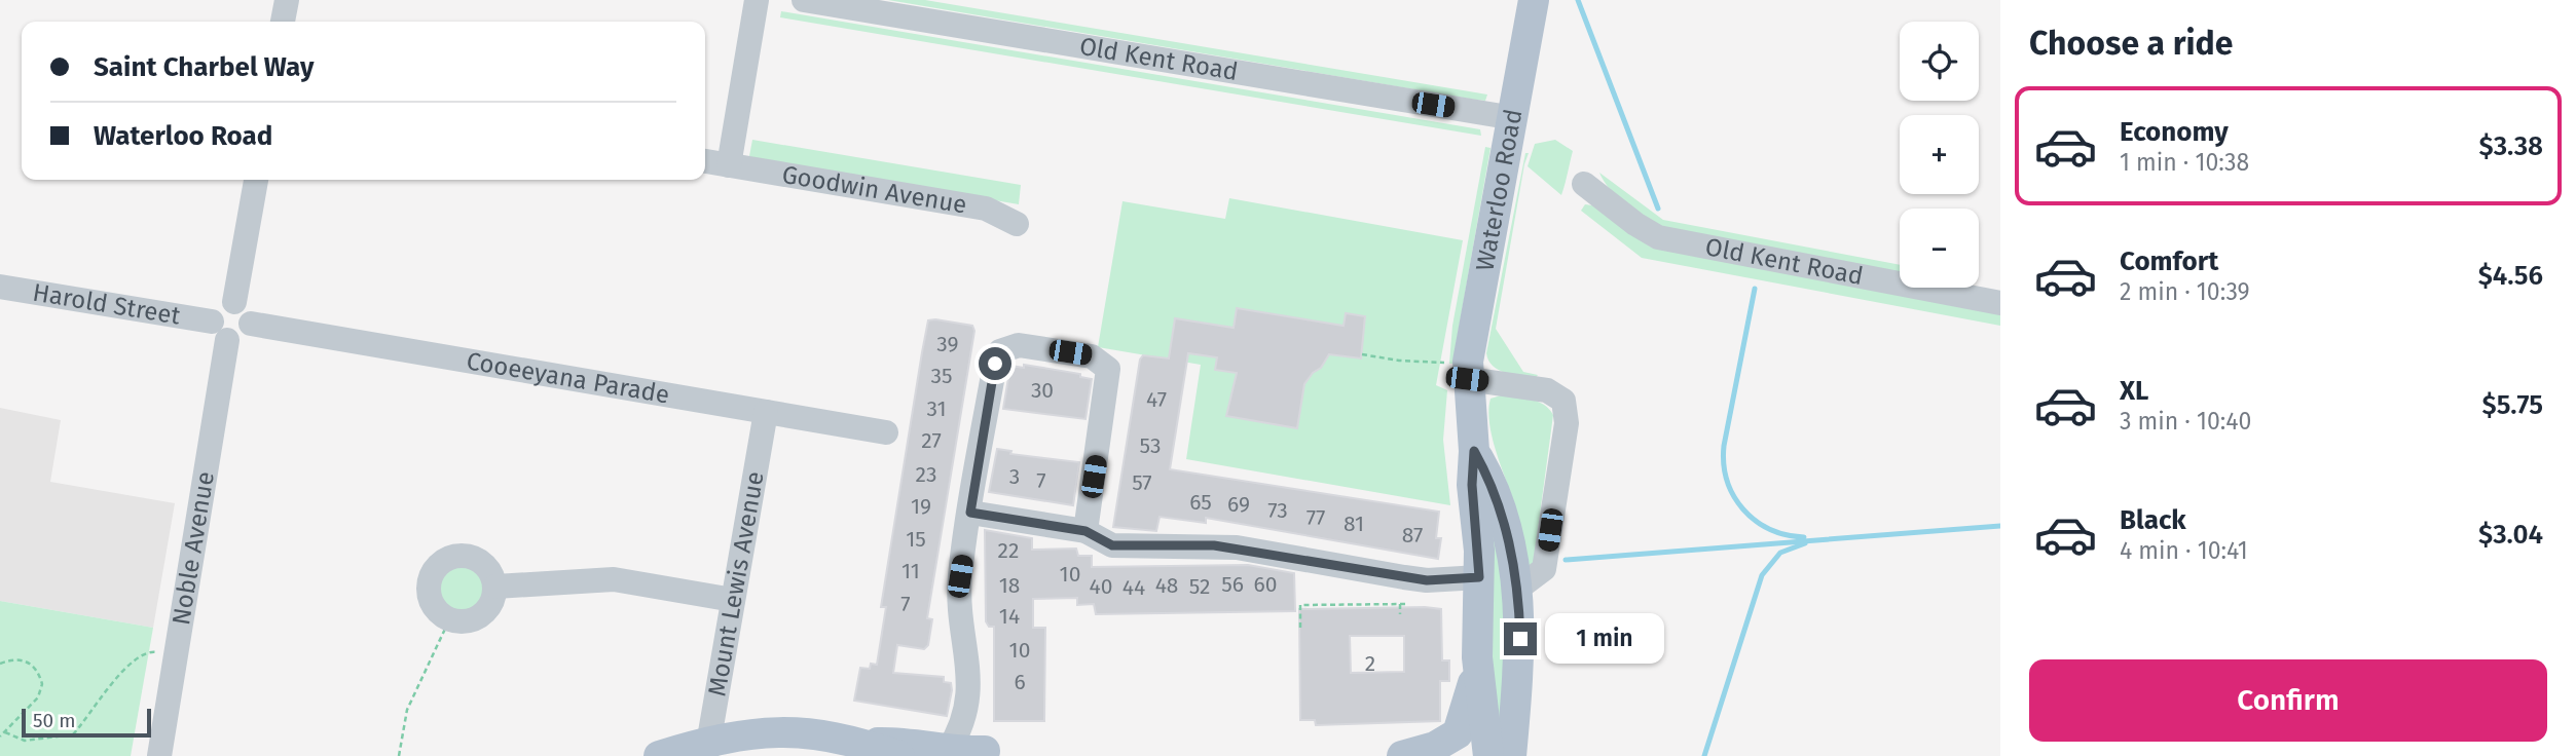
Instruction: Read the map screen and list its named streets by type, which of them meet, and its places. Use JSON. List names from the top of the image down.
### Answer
{
  "streets": {
    "main road": ["Waterloo Road"],
    "street": [
      "Old Kent Road",
      "Goodwin Avenue",
      "Harold Street",
      "Cooeeyana Parade",
      "Noble Avenue",
      "Mount Lewis Avenue"
    ]
  },
  "crossings": [
    ["Old Kent Road", "Waterloo Road"],
    ["Harold Street", "Cooeeyana Parade"],
    ["Harold Street", "Noble Avenue"],
    ["Cooeeyana Parade", "Noble Avenue"],
    ["Cooeeyana Parade", "Mount Lewis Avenue"]
  ],
  "house_numbers": [
    "39",
    "35",
    "30",
    "47",
    "31",
    "27",
    "53",
    "23",
    "3",
    "7",
    "57",
    "65",
    "69",
    "19",
    "73",
    "77",
    "81",
    "87",
    "15",
    "22",
    "11",
    "10",
    "56",
    "60",
    "18",
    "48",
    "40",
    "52",
    "44",
    "7",
    "14",
    "10",
    "2",
    "6"
  ],
  "scale_bar": "50 m",
  "page": {
    "heading": "Choose a ride",
    "map_buttons": ["+", "−"],
    "banner": ["Saint Charbel Way", "Waterloo Road"],
    "list": [
      {
        "name": "Economy",
        "note": "1 min · 10:38",
        "value": "$3.38"
      },
      {
        "name": "Comfort",
        "note": "2 min · 10:39",
        "value": "$4.56"
      },
      {
        "name": "XL",
        "note": "3 min · 10:40",
        "value": "$5.75"
      },
      {
        "name": "Black",
        "note": "4 min · 10:41",
        "value": "$3.04"
      }
    ],
    "bubble": "1 min",
    "buttons": "Confirm",
    "scale": "50 m"
  }
}
